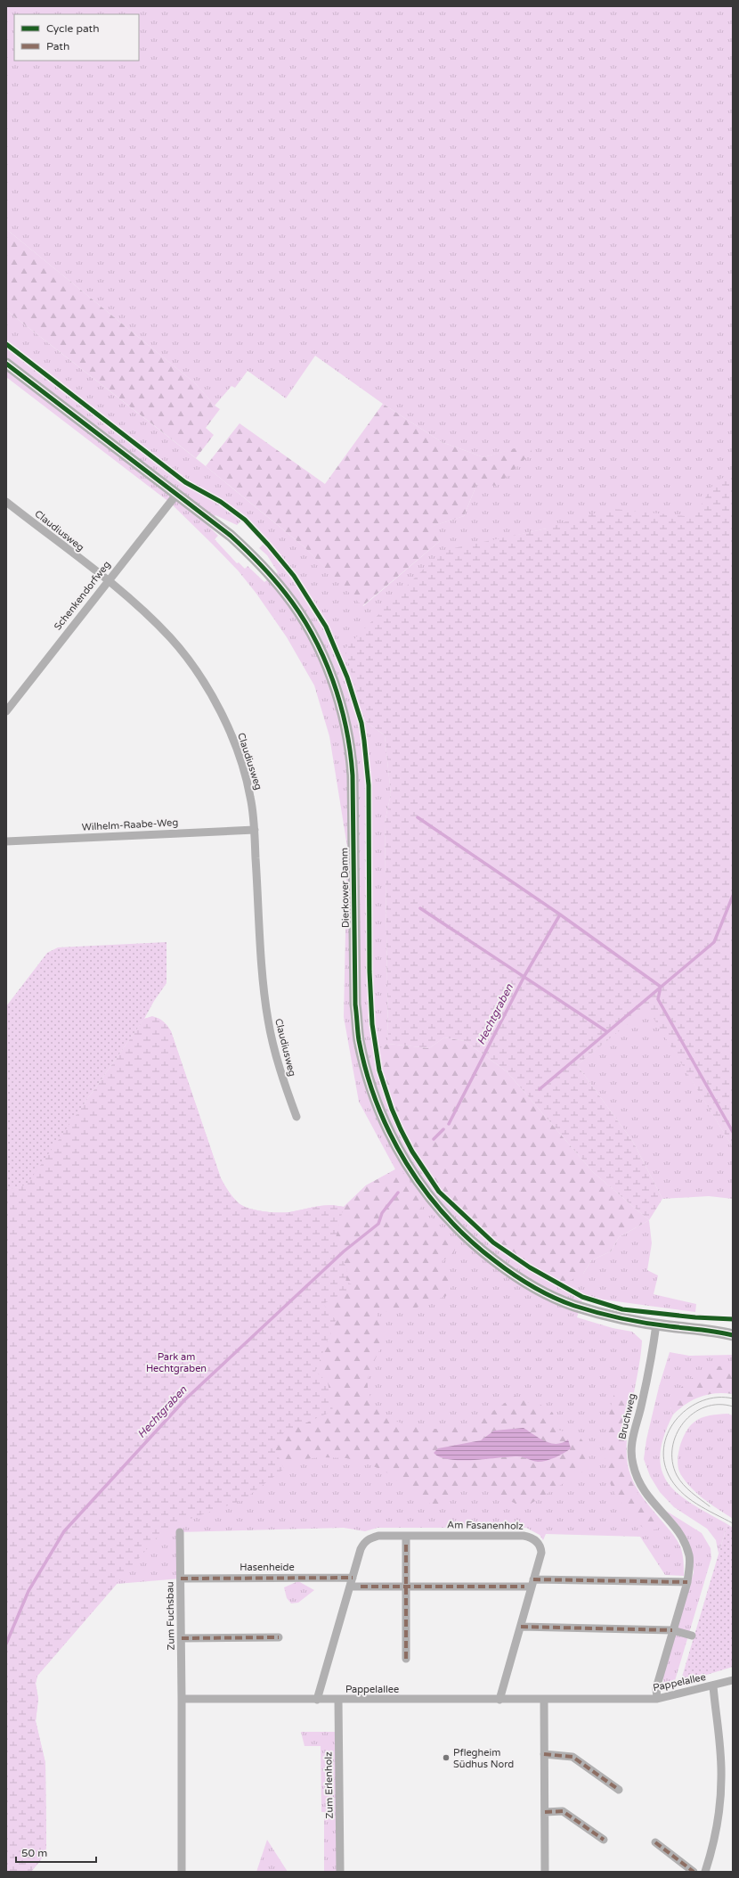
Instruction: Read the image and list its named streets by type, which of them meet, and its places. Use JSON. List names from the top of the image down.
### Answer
{
  "streets": {
    "street": [
      "Claudiusweg",
      "Schenkendorfweg",
      "Wilhelm-Raabe-Weg",
      "Dierkower Damm",
      "Bruchweg",
      "Am Fasanenholz",
      "Hasenheide",
      "Zum Fuchsbau",
      "Pappelallee",
      "Zum Erlenholz"
    ]
  },
  "crossings": [
    ["Claudiusweg", "Schenkendorfweg"],
    ["Claudiusweg", "Wilhelm-Raabe-Weg"],
    ["Schenkendorfweg", "Dierkower Damm"],
    ["Dierkower Damm", "Bruchweg"],
    ["Bruchweg", "Pappelallee"],
    ["Am Fasanenholz", "Hasenheide"],
    ["Am Fasanenholz", "Pappelallee"],
    ["Hasenheide", "Zum Fuchsbau"],
    ["Zum Fuchsbau", "Pappelallee"],
    ["Pappelallee", "Zum Erlenholz"]
  ],
  "water": ["Hechtgraben"],
  "parks": ["Park am Hechtgraben"],
  "places": ["Pflegheim Südhus Nord"],
  "legend": ["Cycle path", "Path"],
  "scale_bar": "50 m"
}
